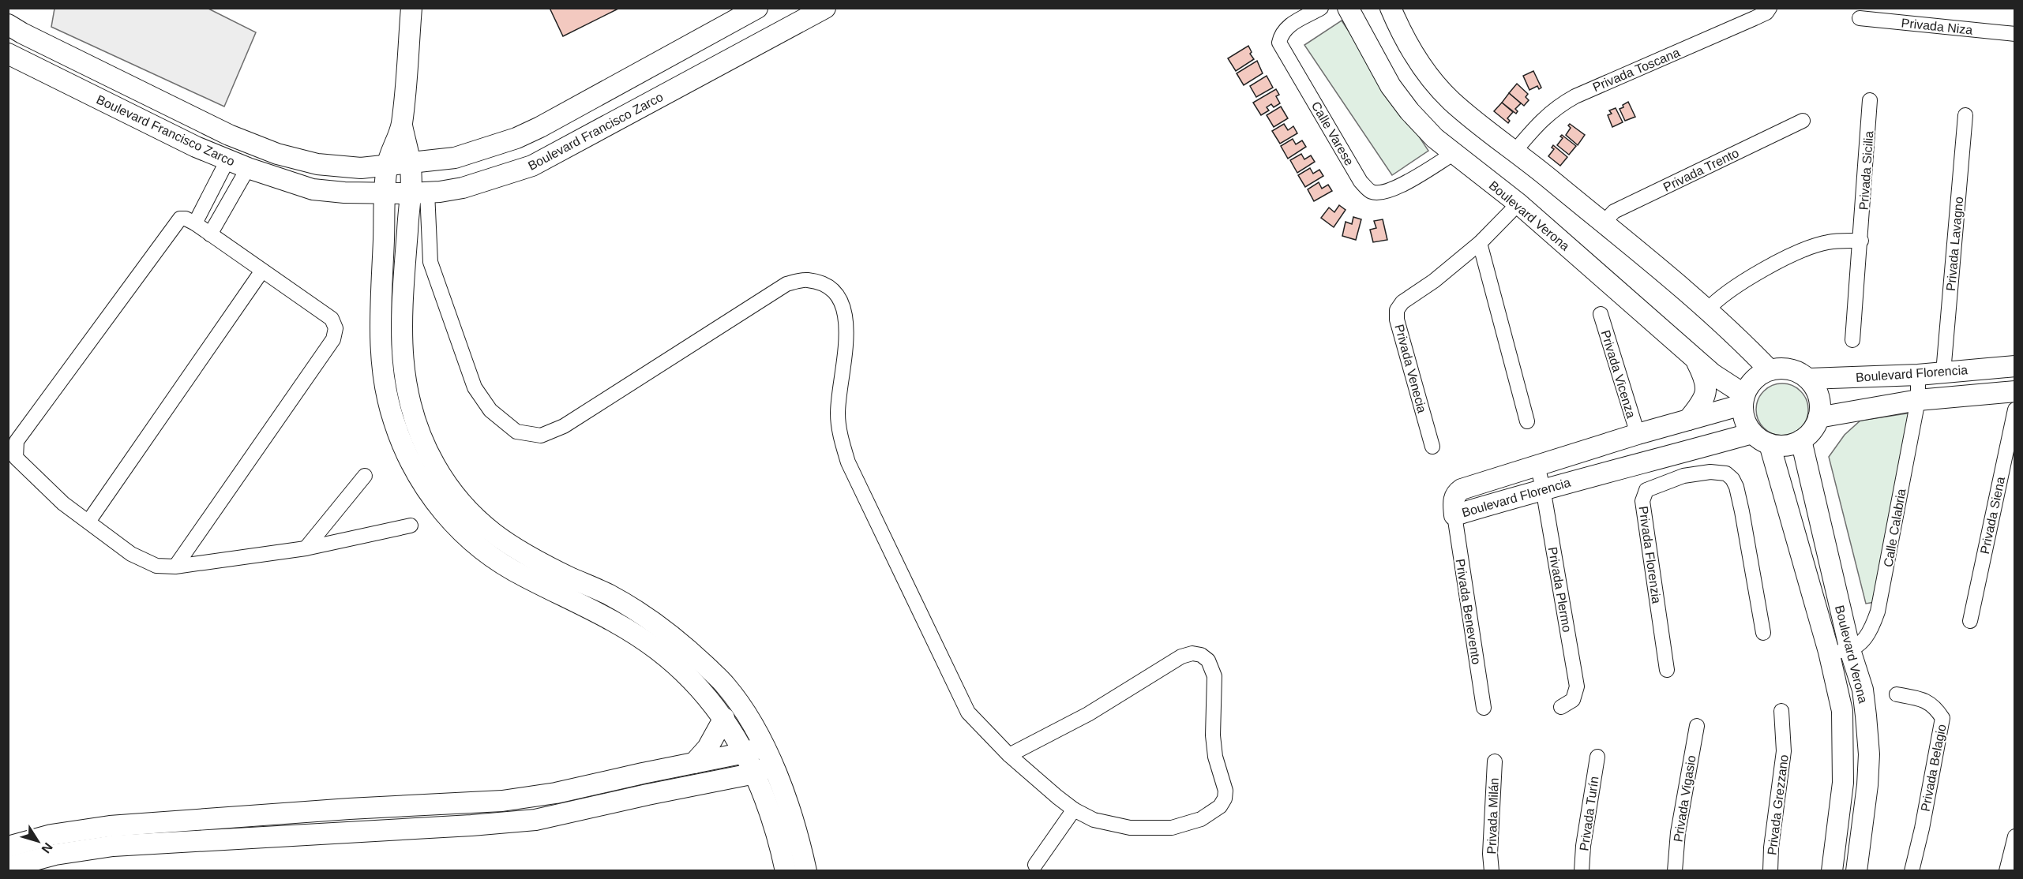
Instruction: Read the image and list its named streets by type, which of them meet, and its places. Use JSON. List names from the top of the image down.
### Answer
{
  "streets": {
    "street": [
      "Privada Niza",
      "Privada Toscana",
      "Boulevard Francisco Zarco",
      "Calle Varese",
      "Privada Trento",
      "Privada Sicilia",
      "Boulevard Verona",
      "Privada Lavagno",
      "Privada Venecia",
      "Boulevard Florencia",
      "Privada Vicenza",
      "Privada Siena",
      "Calle Calabria",
      "Privada Florenzia",
      "Privada Plermo",
      "Privada Benevento",
      "Privada Belagio",
      "Privada Vigasio",
      "Privada Grezzano",
      "Privada Turín",
      "Privada Milán"
    ]
  },
  "crossings": [
    ["Calle Varese", "Boulevard Verona"],
    ["Boulevard Verona", "Privada Venecia"],
    ["Boulevard Verona", "Boulevard Florencia"],
    ["Boulevard Verona", "Calle Calabria"],
    ["Privada Lavagno", "Boulevard Florencia"],
    ["Boulevard Florencia", "Privada Vicenza"],
    ["Boulevard Florencia", "Calle Calabria"],
    ["Boulevard Florencia", "Privada Plermo"],
    ["Boulevard Florencia", "Privada Benevento"]
  ],
  "north": "bottom right"
}
